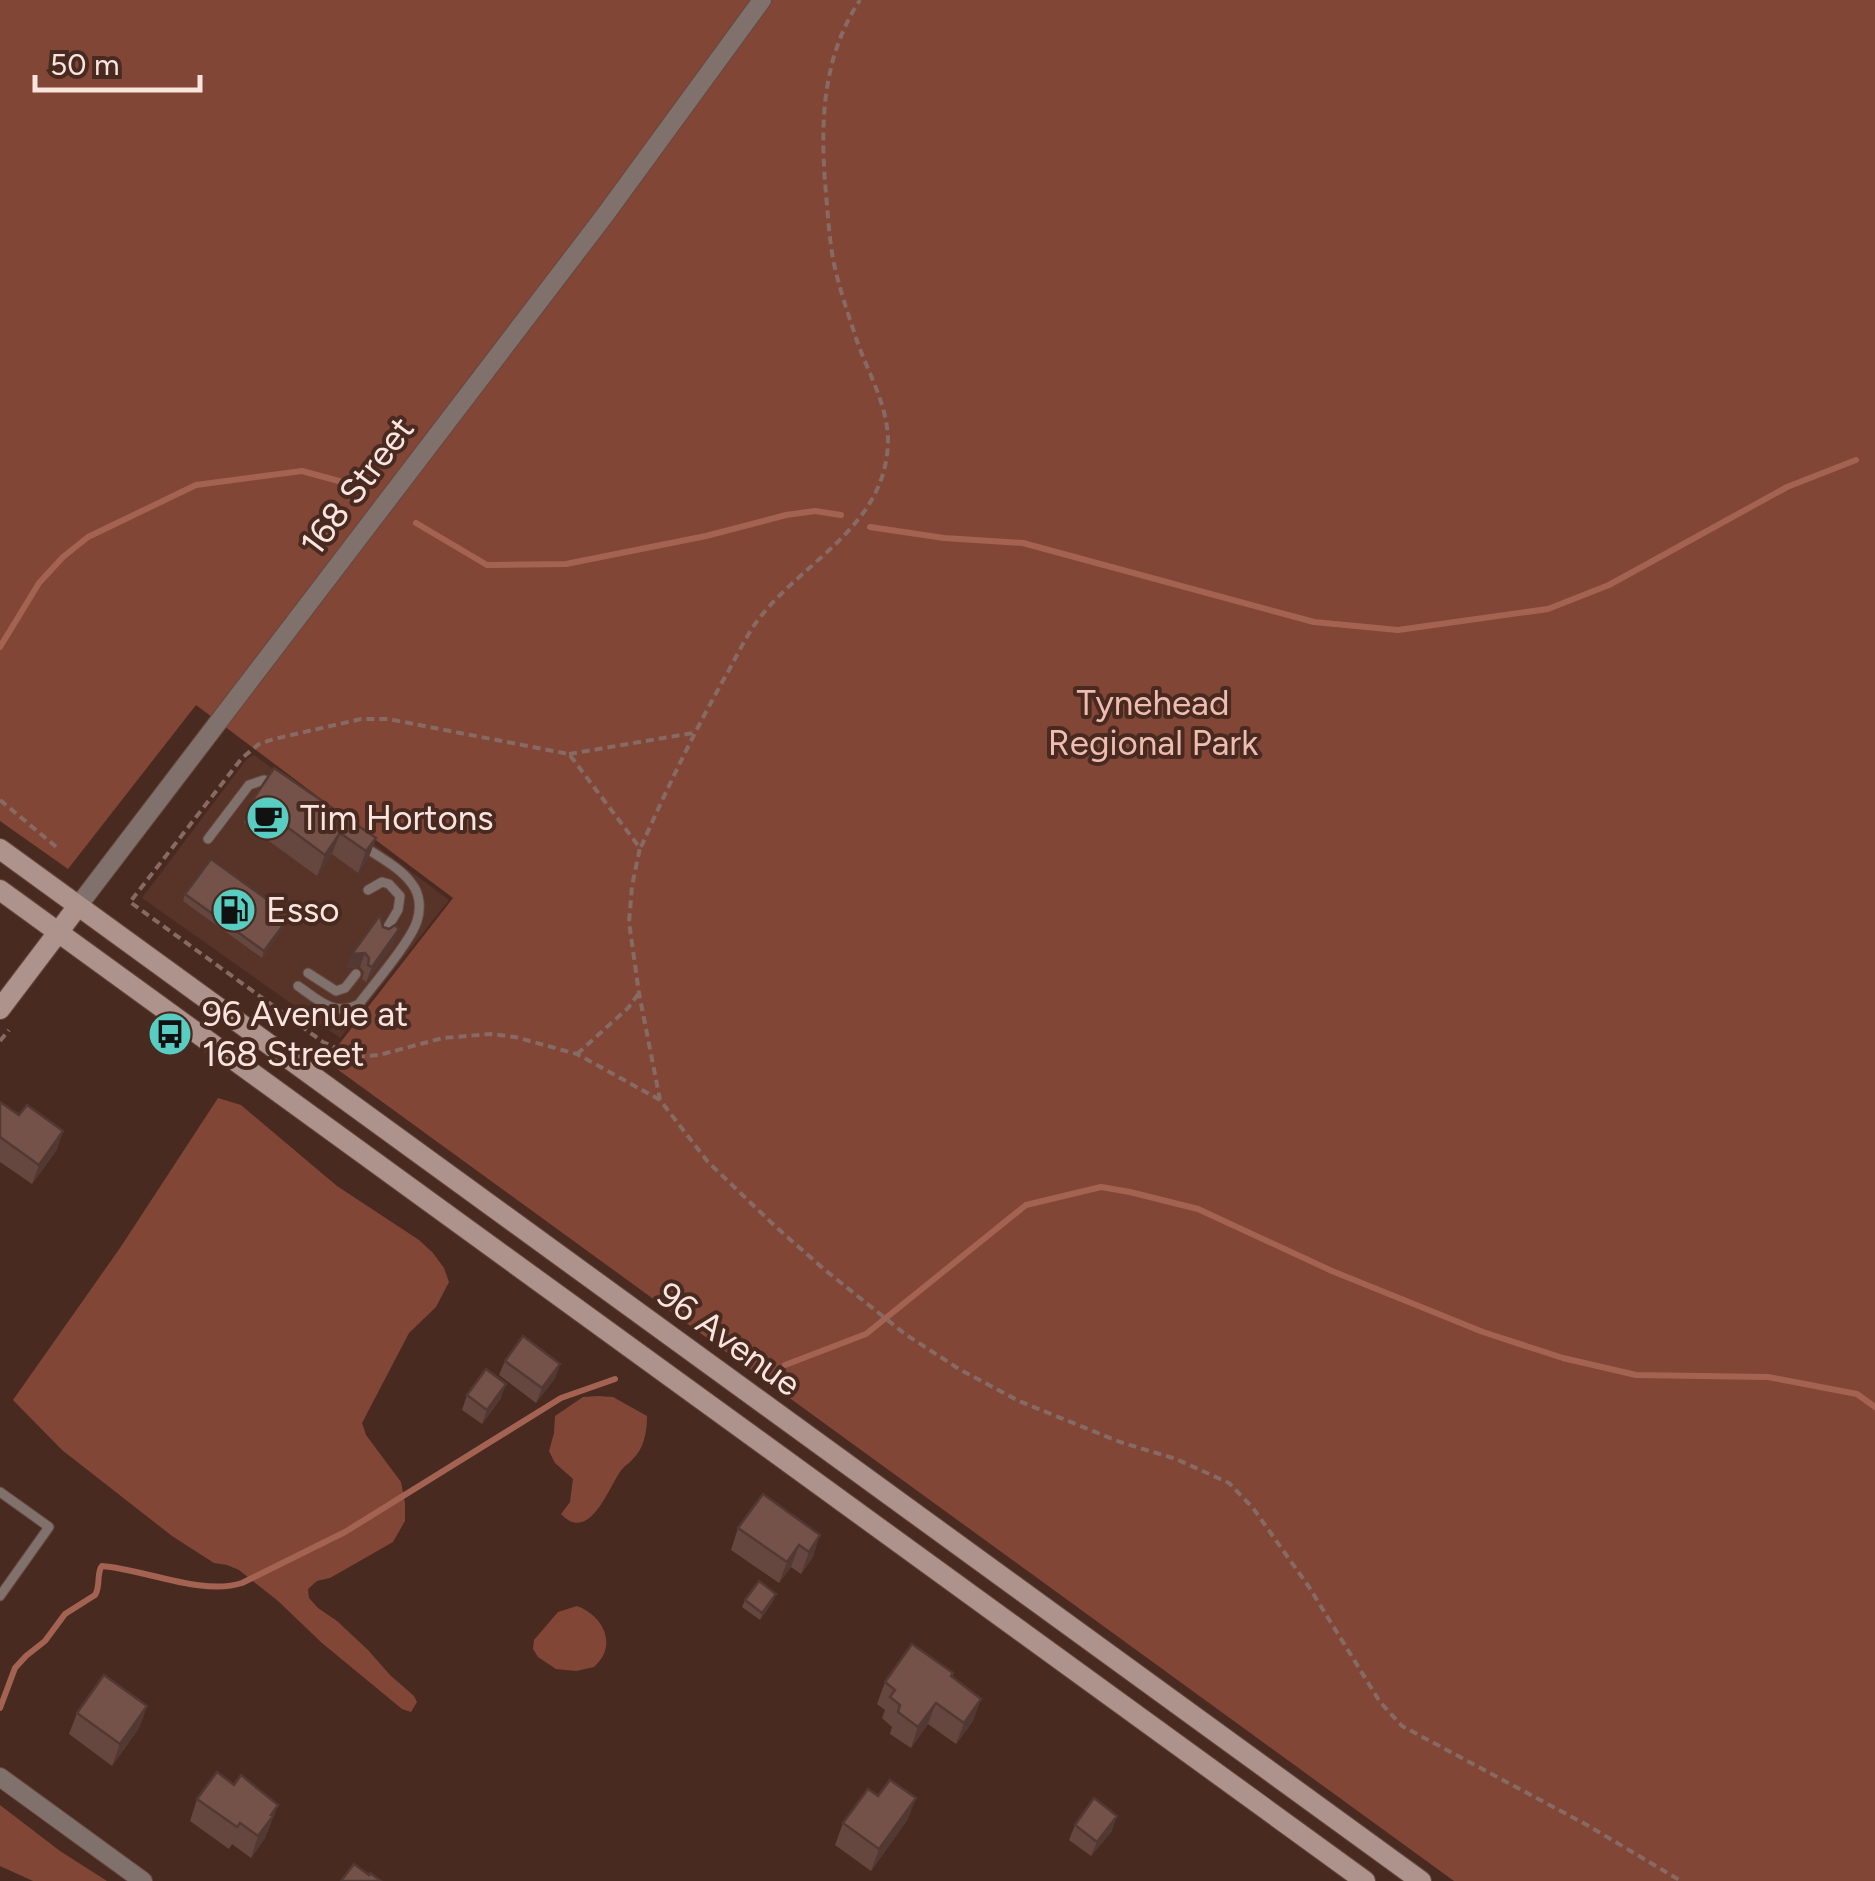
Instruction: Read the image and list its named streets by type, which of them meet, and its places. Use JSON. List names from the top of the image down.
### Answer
{
  "streets": {
    "main road": ["168 Street", "96 Avenue"]
  },
  "crossings": [
    ["168 Street", "96 Avenue"]
  ],
  "parks": ["Tynehead Regional Park"],
  "places": {
    "cafe": ["Tim Hortons"],
    "fuel station": ["Esso"],
    "bus stop": ["96 Avenue at 168 Street"]
  },
  "scale_bar": "50 m"
}
